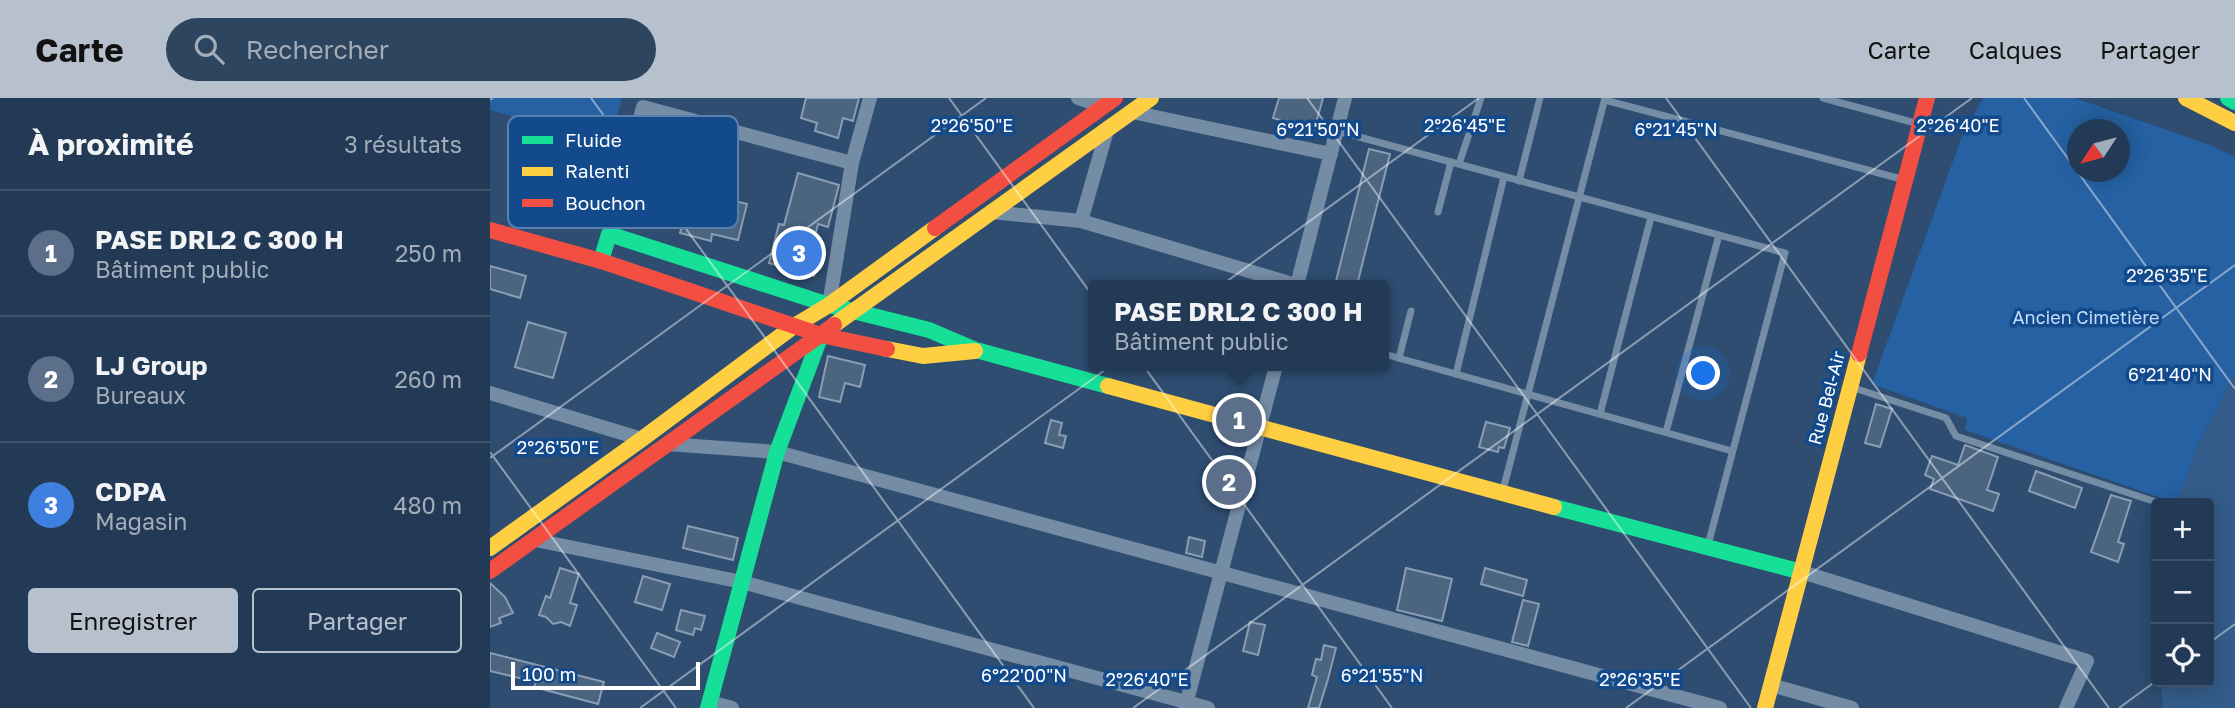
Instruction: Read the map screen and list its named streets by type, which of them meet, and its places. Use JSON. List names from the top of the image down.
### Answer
{
  "streets": {
    "main road": ["Rue Bel-Air"]
  },
  "parks": ["Ancien Cimetière"],
  "legend": ["Fluide", "Ralenti", "Bouchon"],
  "scale_bar": "100 m",
  "north": "bottom left",
  "page": {
    "header": "Carte",
    "search": "Rechercher",
    "nav": ["Carte", "Calques", "Partager"],
    "heading": ["À proximité", "3 résultats"],
    "list": [
      {
        "mark": "1",
        "name": "PASE DRL2 C 300 H",
        "note": "Bâtiment public",
        "value": "250 m"
      },
      {
        "mark": "2",
        "name": "LJ Group",
        "note": "Bureaux",
        "value": "260 m"
      },
      {
        "mark": "3",
        "name": "CDPA",
        "note": "Magasin",
        "value": "480 m"
      }
    ],
    "pins": ["3", "1", "2"],
    "popup": ["PASE DRL2 C 300 H", "Bâtiment public"],
    "map_buttons": ["+", "−"],
    "buttons": ["Enregistrer", "Partager"],
    "scale": "100 m"
  },
  "coordinates": [
    "2°26'50\"E",
    "2°26'45\"E",
    "2°26'40\"E",
    "6°21'50\"N",
    "6°21'45\"N",
    "2°26'35\"E",
    "6°21'40\"N",
    "6°22'00\"N",
    "6°21'55\"N"
  ]
}
